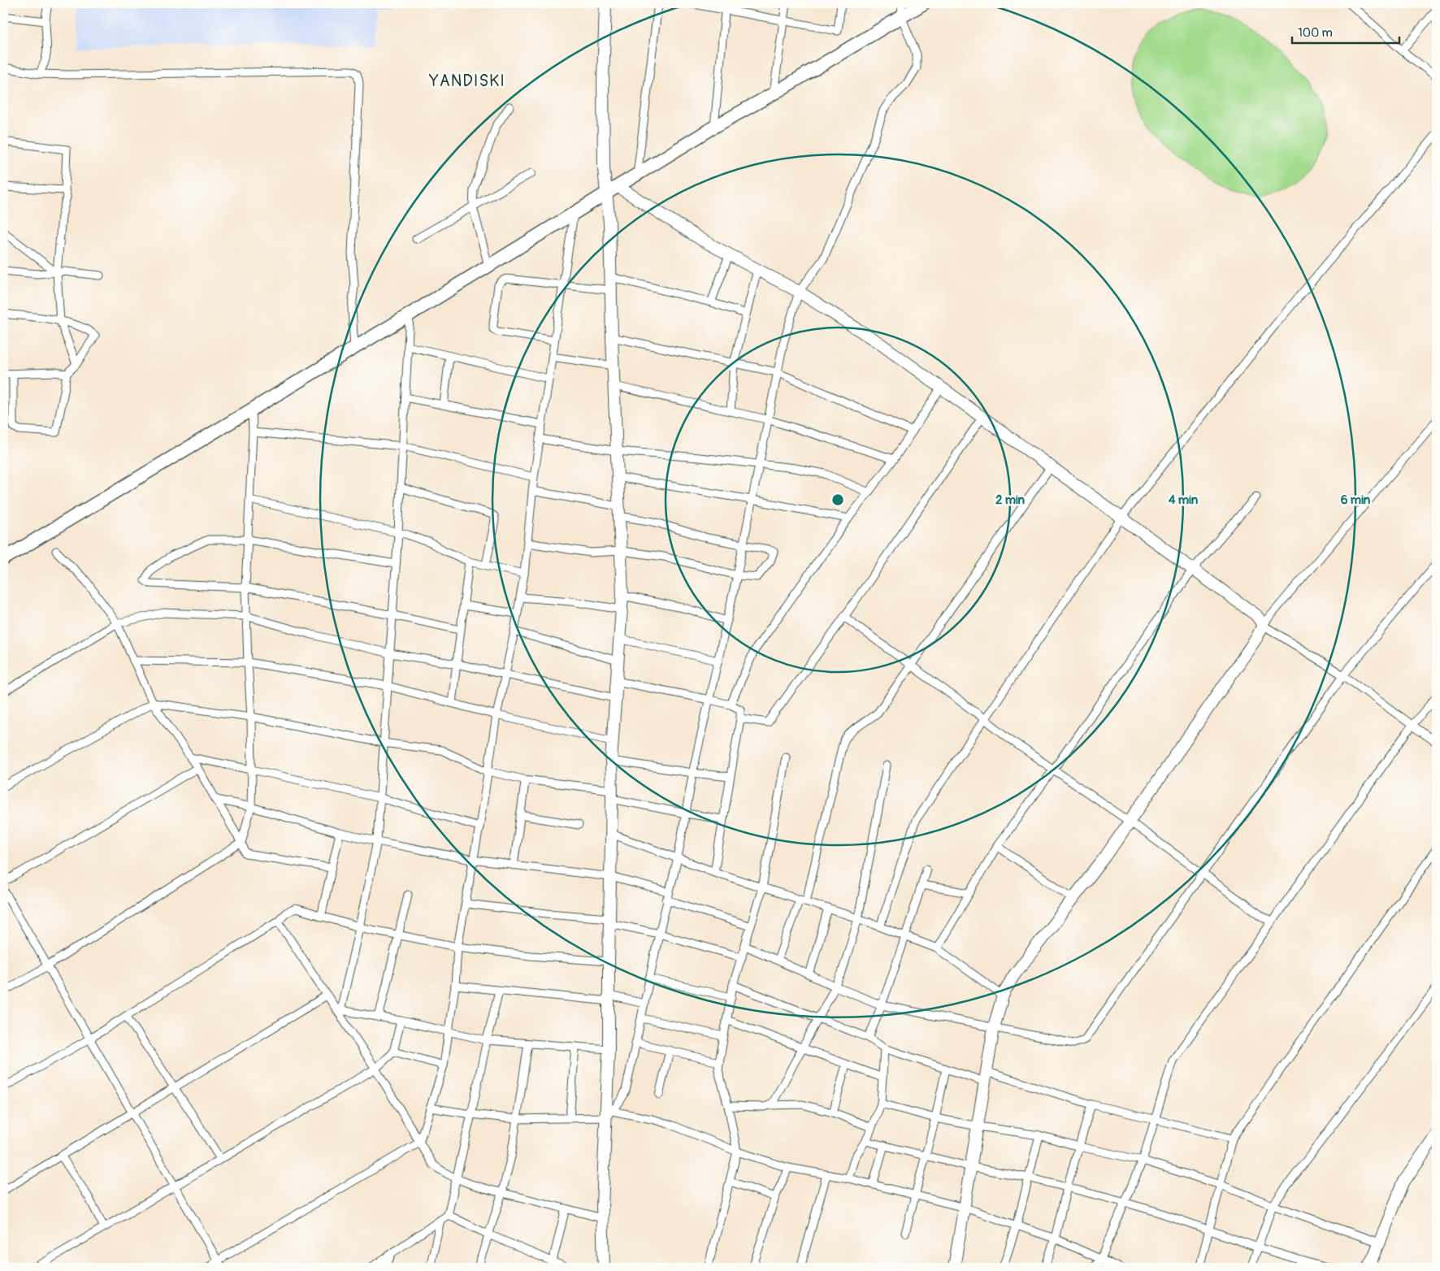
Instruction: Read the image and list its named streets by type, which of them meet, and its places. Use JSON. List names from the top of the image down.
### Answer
{
  "districts": ["YANDISKI"],
  "scale_bar": "100 m",
  "rings": ["2 min", "4 min", "6 min"]
}
